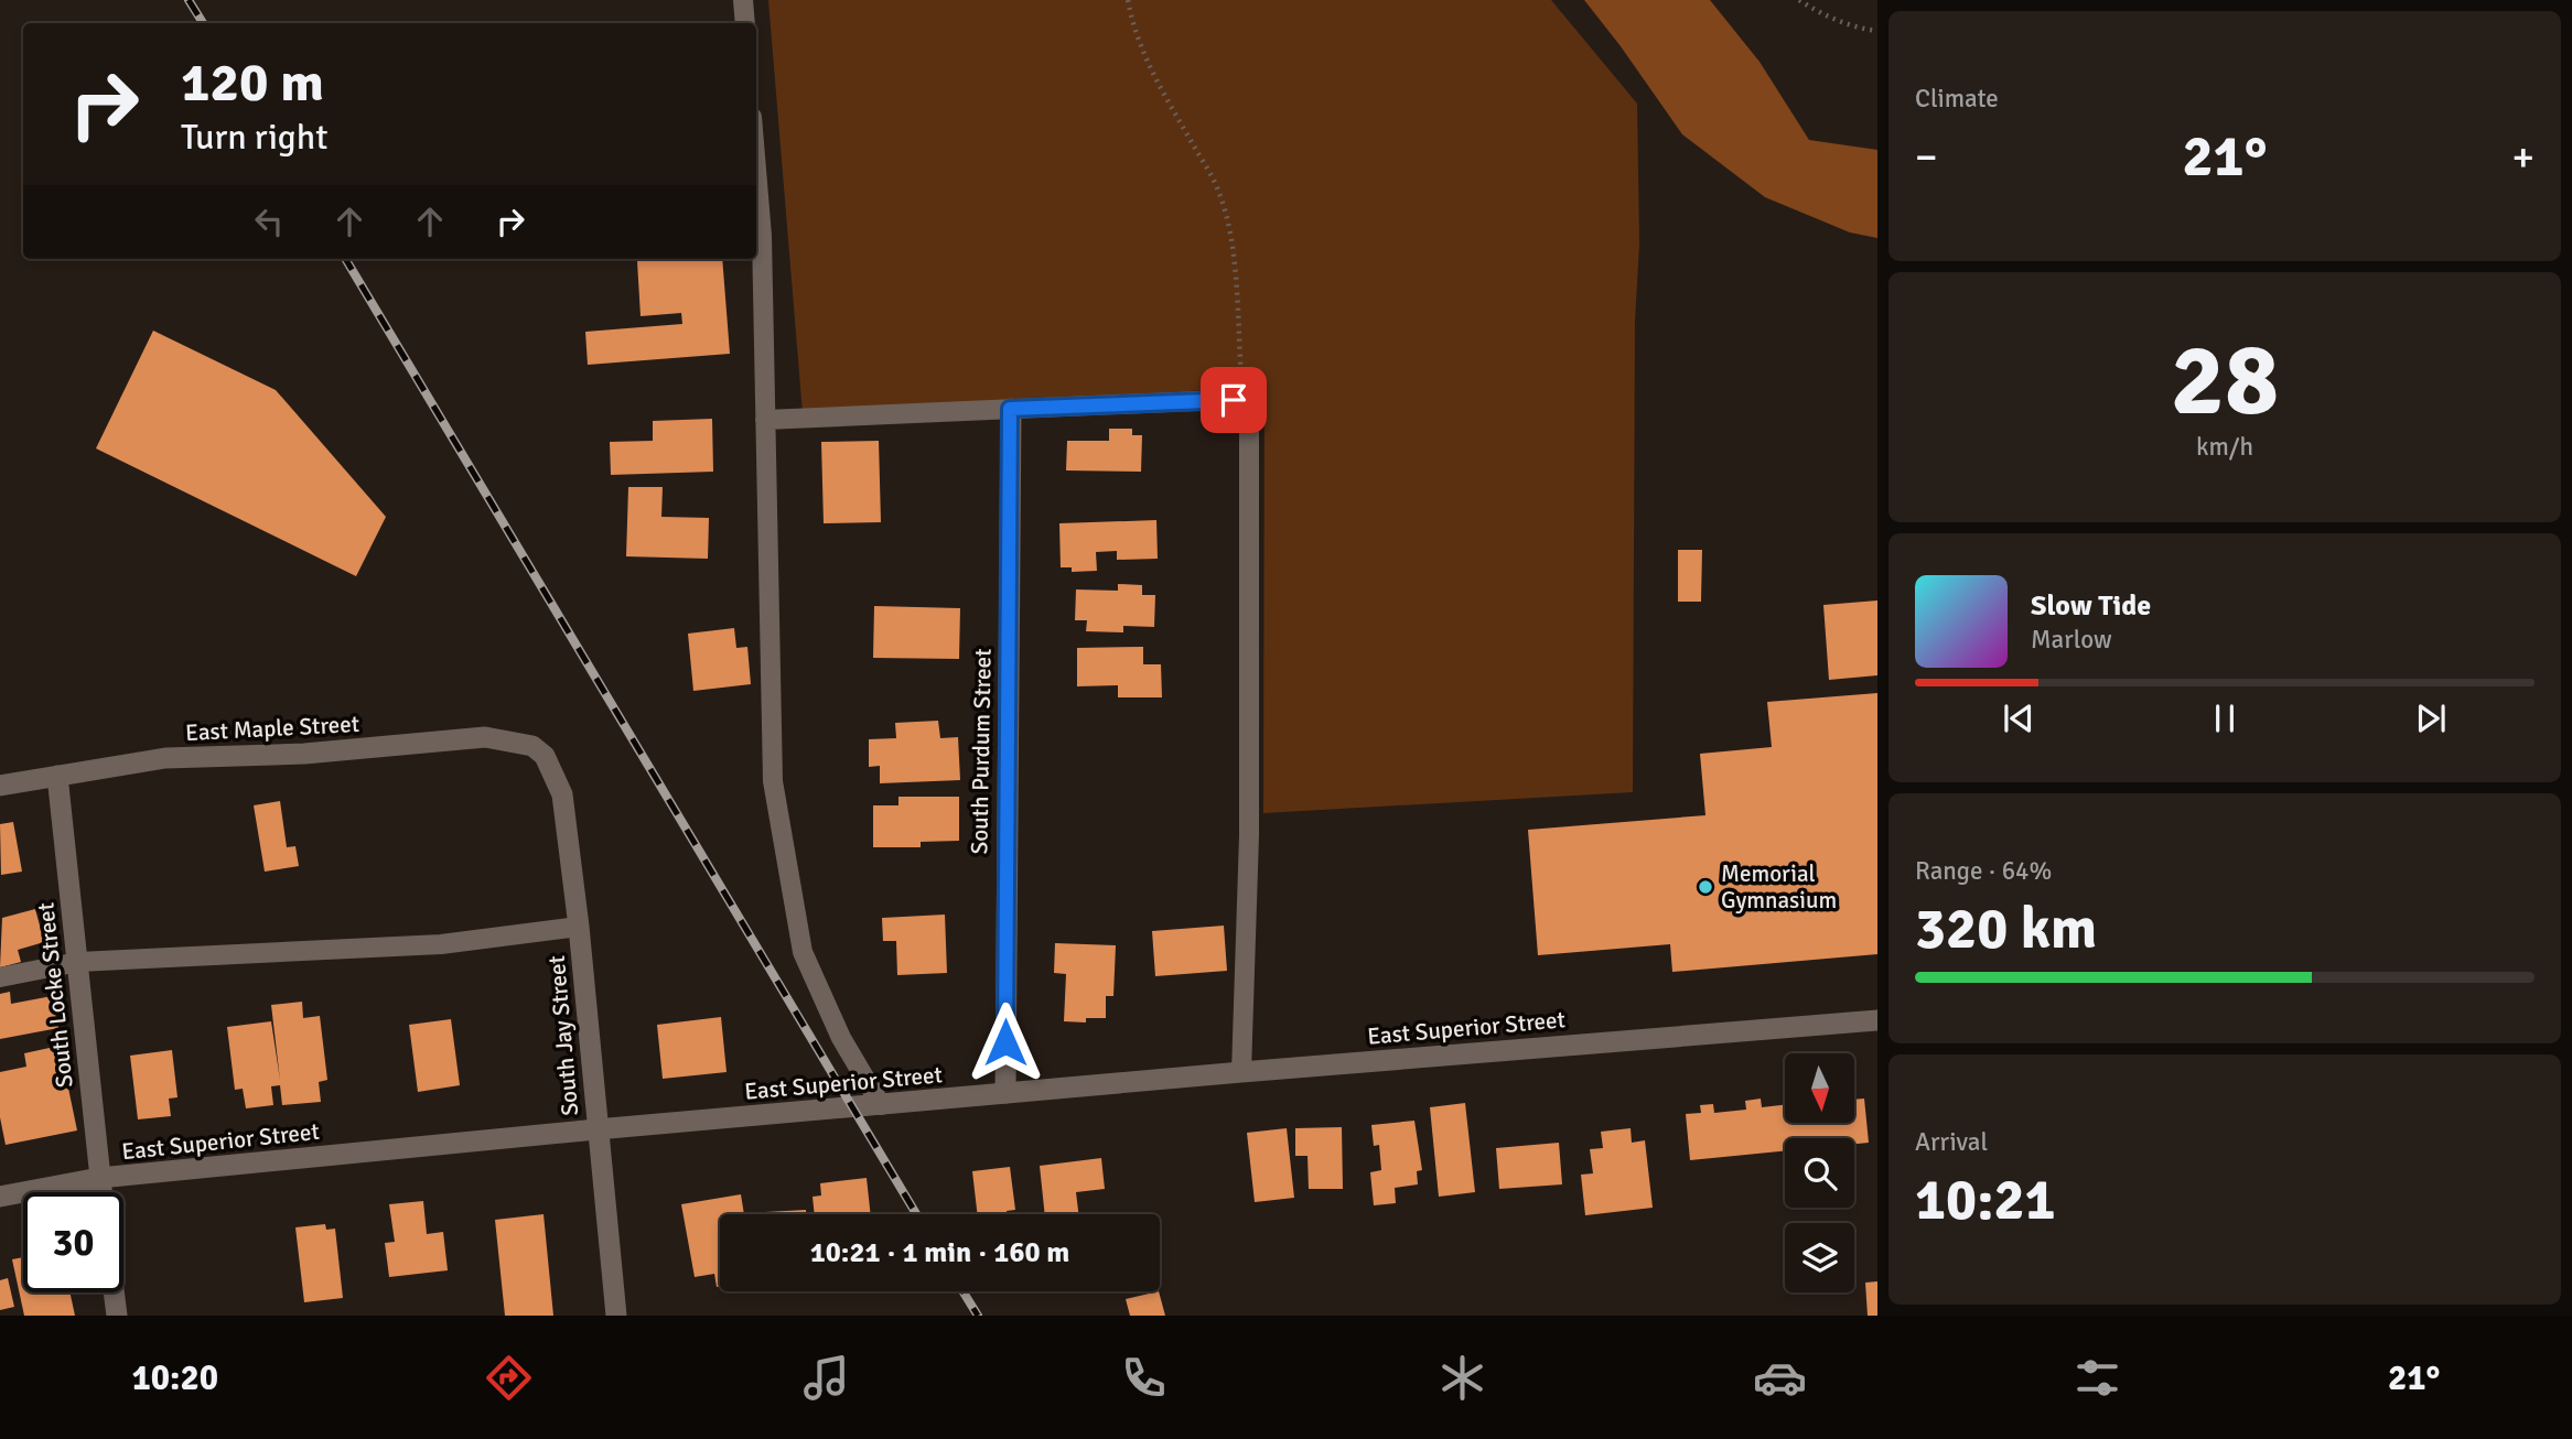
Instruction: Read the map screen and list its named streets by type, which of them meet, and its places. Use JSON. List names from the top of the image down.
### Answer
{
  "streets": {
    "street": [
      "East Maple Street",
      "South Purdum Street",
      "South Locke Street",
      "East Superior Street",
      "South Jay Street"
    ]
  },
  "crossings": [
    ["East Maple Street", "South Locke Street"],
    ["East Maple Street", "South Jay Street"],
    ["South Purdum Street", "East Superior Street"],
    ["South Locke Street", "East Superior Street"],
    ["East Superior Street", "South Jay Street"]
  ],
  "places": ["Memorial Gymnasium"],
  "north": "bottom",
  "page": {
    "tile": [
      "Climate",
      ["28", "km/h"],
      ["Range · 64%", "320 km"],
      ["Arrival", "10:21"]
    ],
    "turn": ["120 m", "Turn right"],
    "heat": ["−", "21°", "+"],
    "song": ["Slow Tide", "Marlow"],
    "limit": "30",
    "trip": "10:21 · 1 min · 160 m",
    "tabs": ["10:20", "21°"]
  }
}
